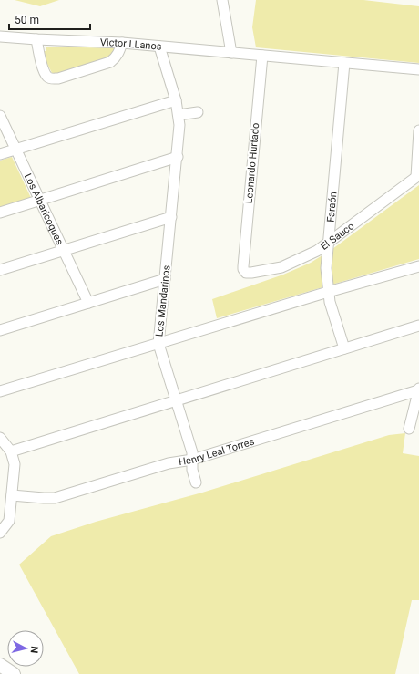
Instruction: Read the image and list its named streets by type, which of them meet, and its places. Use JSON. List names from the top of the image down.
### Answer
{
  "streets": {
    "street": [
      "Victor LLanos",
      "Leonardo Hurtado",
      "Faraón",
      "Los Albaricoques",
      "El Sauco",
      "Los Mandarinos",
      "Henry Leal Torres"
    ]
  },
  "crossings": [
    ["Victor LLanos", "Leonardo Hurtado"],
    ["Victor LLanos", "Faraón"],
    ["Victor LLanos", "Los Mandarinos"],
    ["Leonardo Hurtado", "El Sauco"],
    ["Faraón", "El Sauco"],
    ["Los Mandarinos", "Henry Leal Torres"]
  ],
  "scale_bar": "50 m",
  "north": "right"
}
